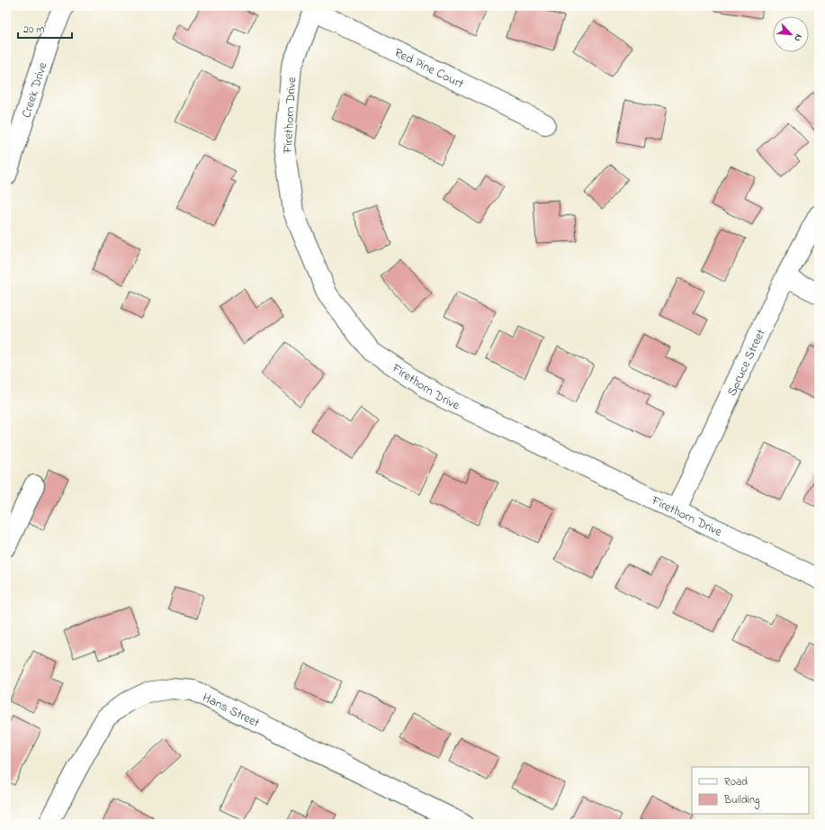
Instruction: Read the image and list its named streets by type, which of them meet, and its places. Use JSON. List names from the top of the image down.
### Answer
{
  "streets": {
    "street": [
      "Red Pine Court",
      "Creek Drive",
      "Firethorn Drive",
      "Spruce Street",
      "Hans Street"
    ]
  },
  "crossings": [
    ["Red Pine Court", "Firethorn Drive"],
    ["Firethorn Drive", "Spruce Street"]
  ],
  "legend": ["Road", "Building"],
  "scale_bar": "20 m",
  "north": "bottom right"
}
